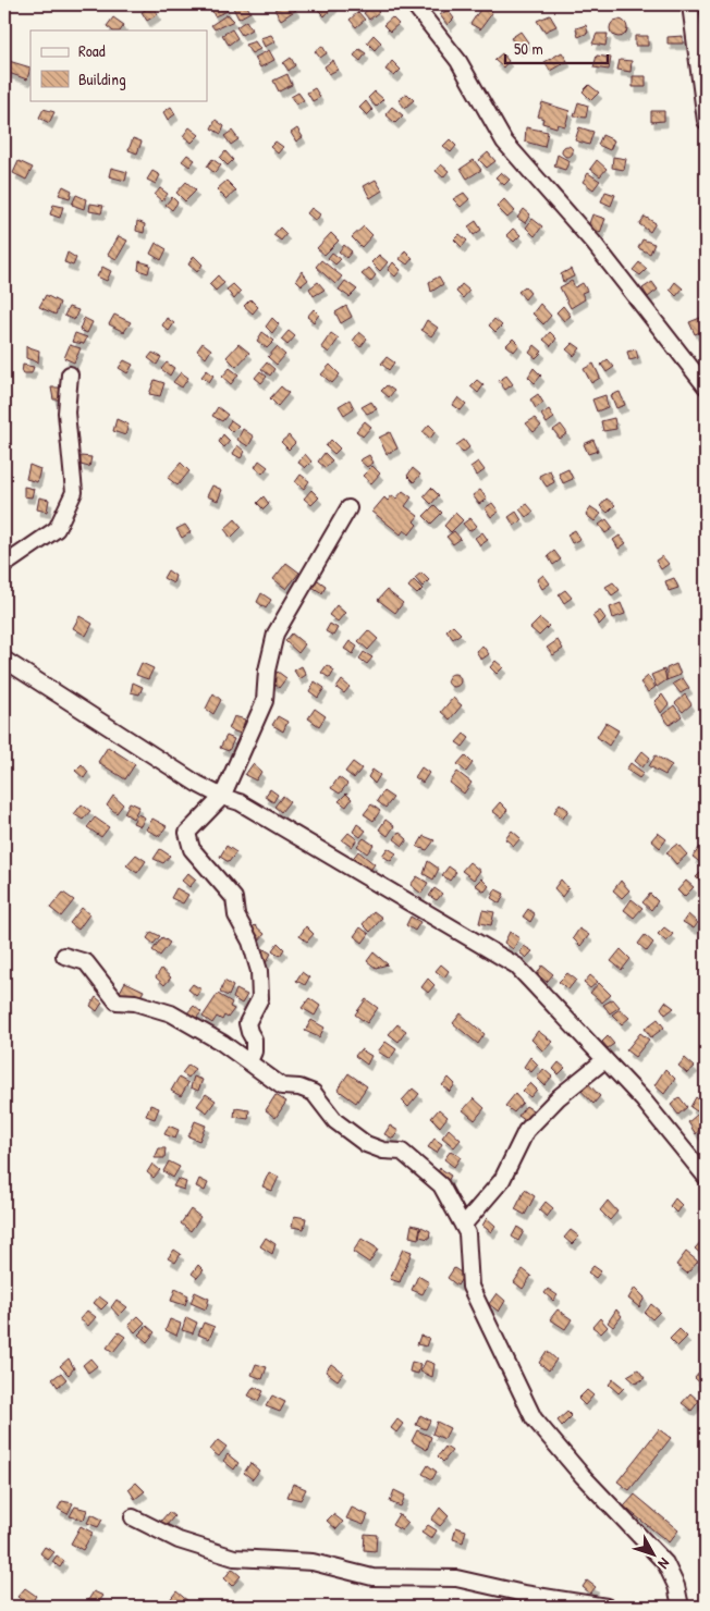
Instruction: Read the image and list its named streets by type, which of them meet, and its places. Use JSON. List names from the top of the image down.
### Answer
{
  "legend": ["Road", "Building"],
  "scale_bar": "50 m",
  "north": "bottom right"
}
